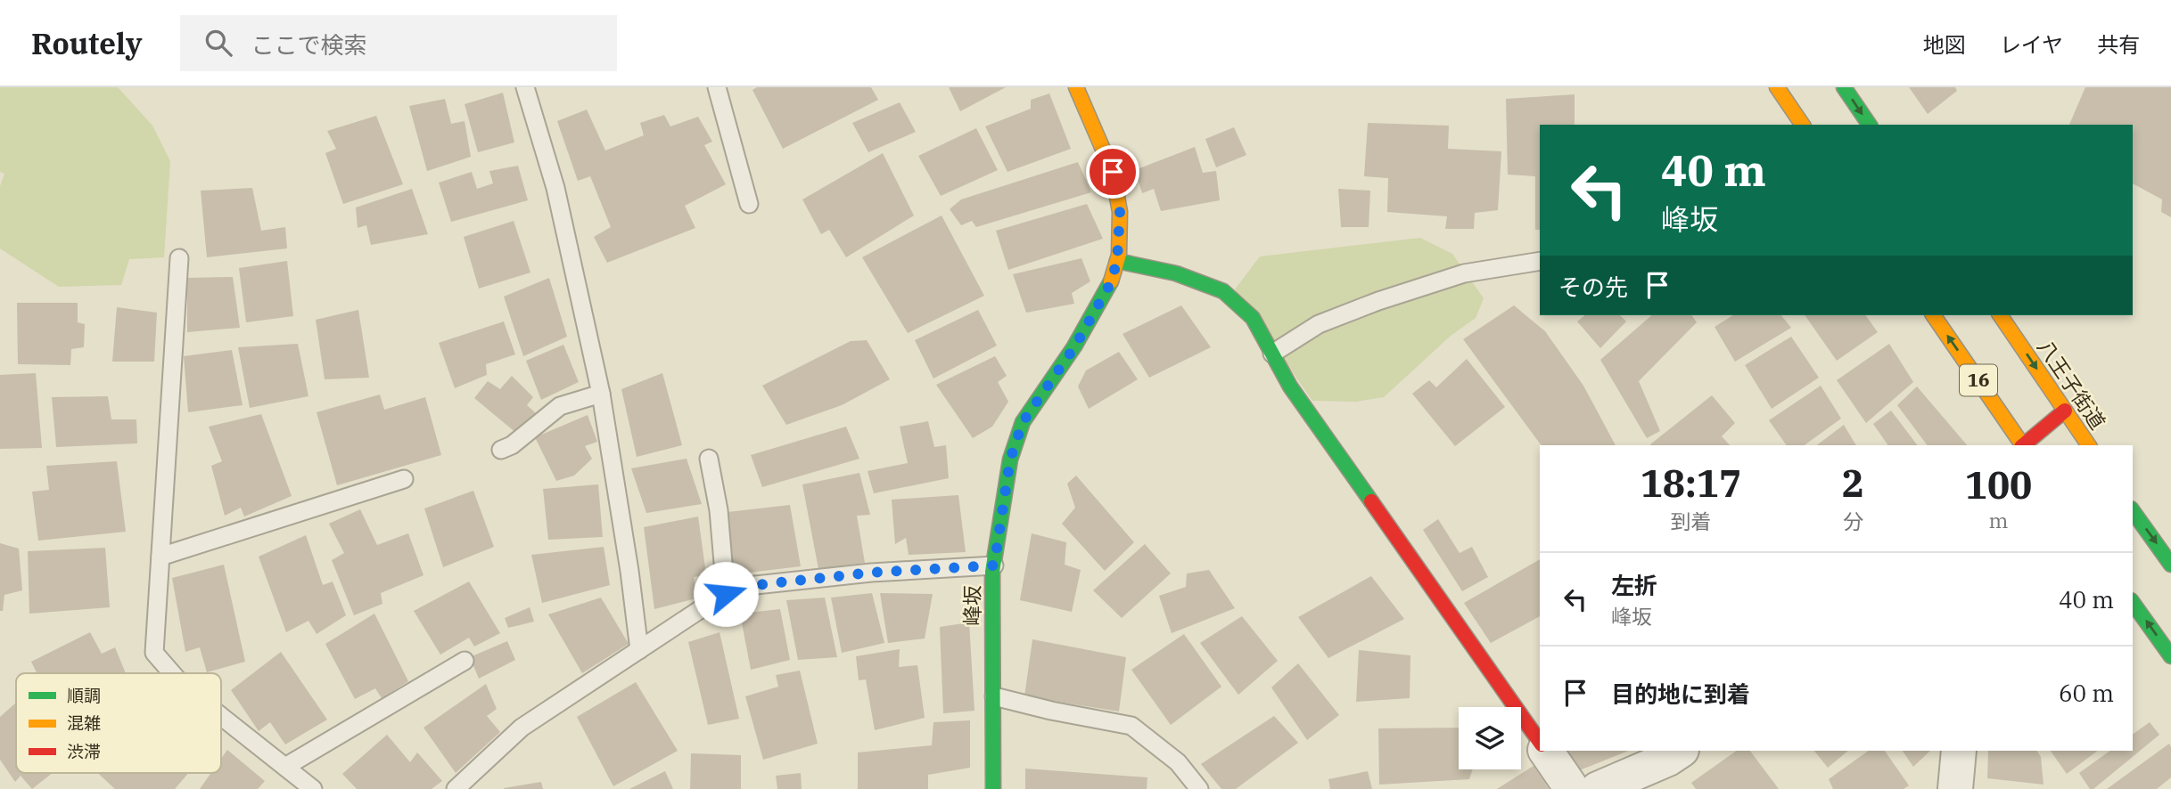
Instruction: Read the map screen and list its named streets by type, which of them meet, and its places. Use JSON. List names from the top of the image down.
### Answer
{
  "streets": {
    "main road": ["16", "八王子街道", "峰坂"]
  },
  "legend": ["順調", "混雑", "渋滞"],
  "page": {
    "header": "Routely",
    "search": "ここで検索",
    "nav": ["地図", "レイヤ", "共有"],
    "turn": ["40 m", "峰坂"],
    "then": "その先",
    "eta": [
      "18:17",
      "到着",
      "2",
      "分",
      "100",
      "m"
    ],
    "list": [
      {
        "name": "左折",
        "note": "峰坂",
        "value": "40 m"
      },
      {
        "name": "目的地に到着",
        "value": "60 m"
      }
    ]
  }
}
